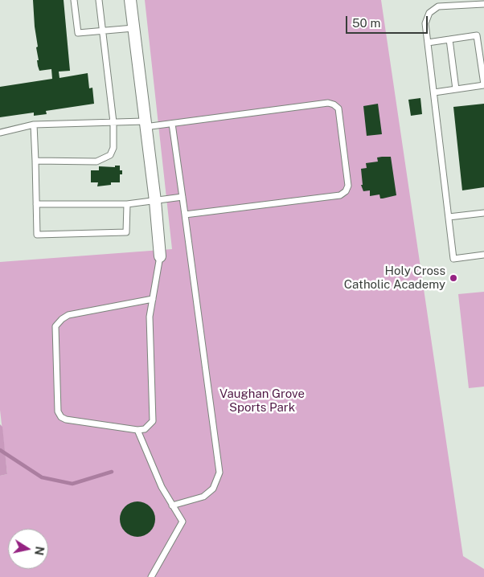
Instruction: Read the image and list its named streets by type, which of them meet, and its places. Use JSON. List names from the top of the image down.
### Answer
{
  "parks": ["Vaughan Grove Sports Park"],
  "places": ["Holy Cross Catholic Academy"],
  "scale_bar": "50 m",
  "north": "right"
}
